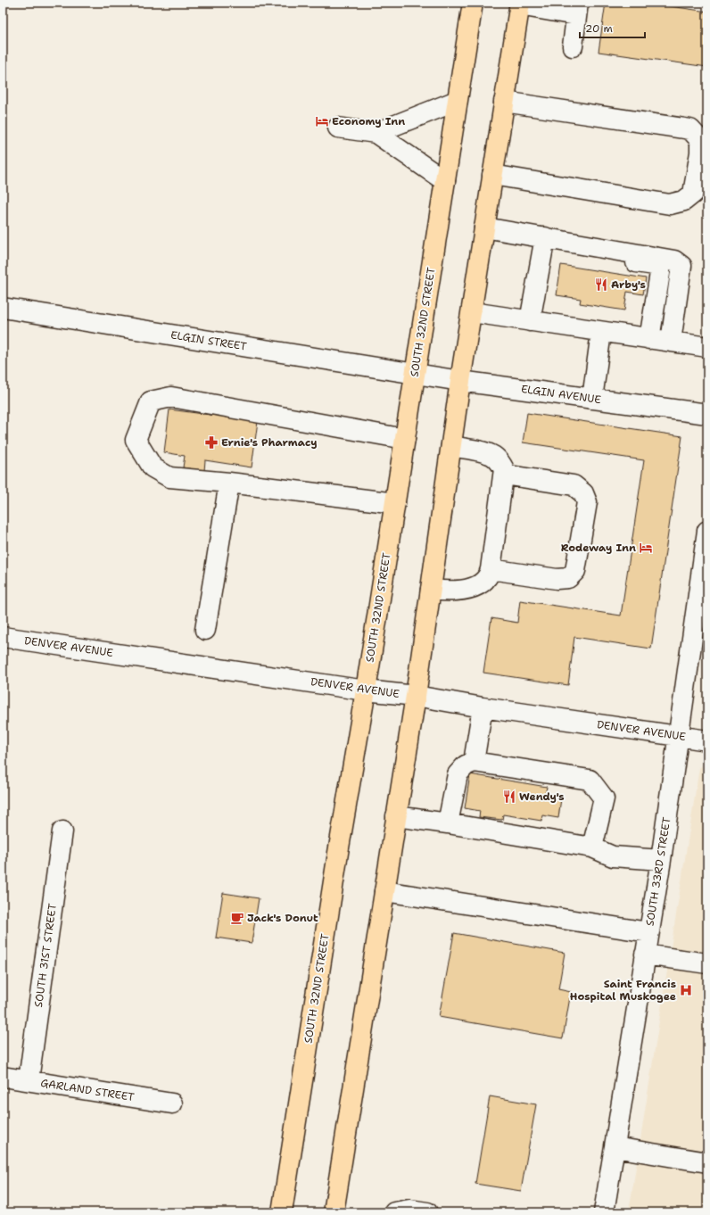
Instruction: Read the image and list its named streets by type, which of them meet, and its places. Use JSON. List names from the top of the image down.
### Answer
{
  "streets": {
    "highway": ["SOUTH 32ND STREET"],
    "street": [
      "ELGIN STREET",
      "ELGIN AVENUE",
      "DENVER AVENUE",
      "SOUTH 33RD STREET",
      "SOUTH 31ST STREET",
      "GARLAND STREET"
    ]
  },
  "crossings": [
    ["SOUTH 32ND STREET", "ELGIN STREET"],
    ["SOUTH 32ND STREET", "ELGIN AVENUE"],
    ["SOUTH 32ND STREET", "DENVER AVENUE"],
    ["ELGIN STREET", "ELGIN AVENUE"],
    ["DENVER AVENUE", "SOUTH 33RD STREET"],
    ["SOUTH 31ST STREET", "GARLAND STREET"]
  ],
  "places": {
    "hotel": ["Economy Inn", "Rodeway Inn"],
    "restaurant": ["Arby's", "Wendy's"],
    "pharmacy": ["Ernie's Pharmacy"],
    "cafe": ["Jack's Donut"],
    "hospital": ["Saint Francis Hospital Muskogee"]
  },
  "scale_bar": "20 m"
}
